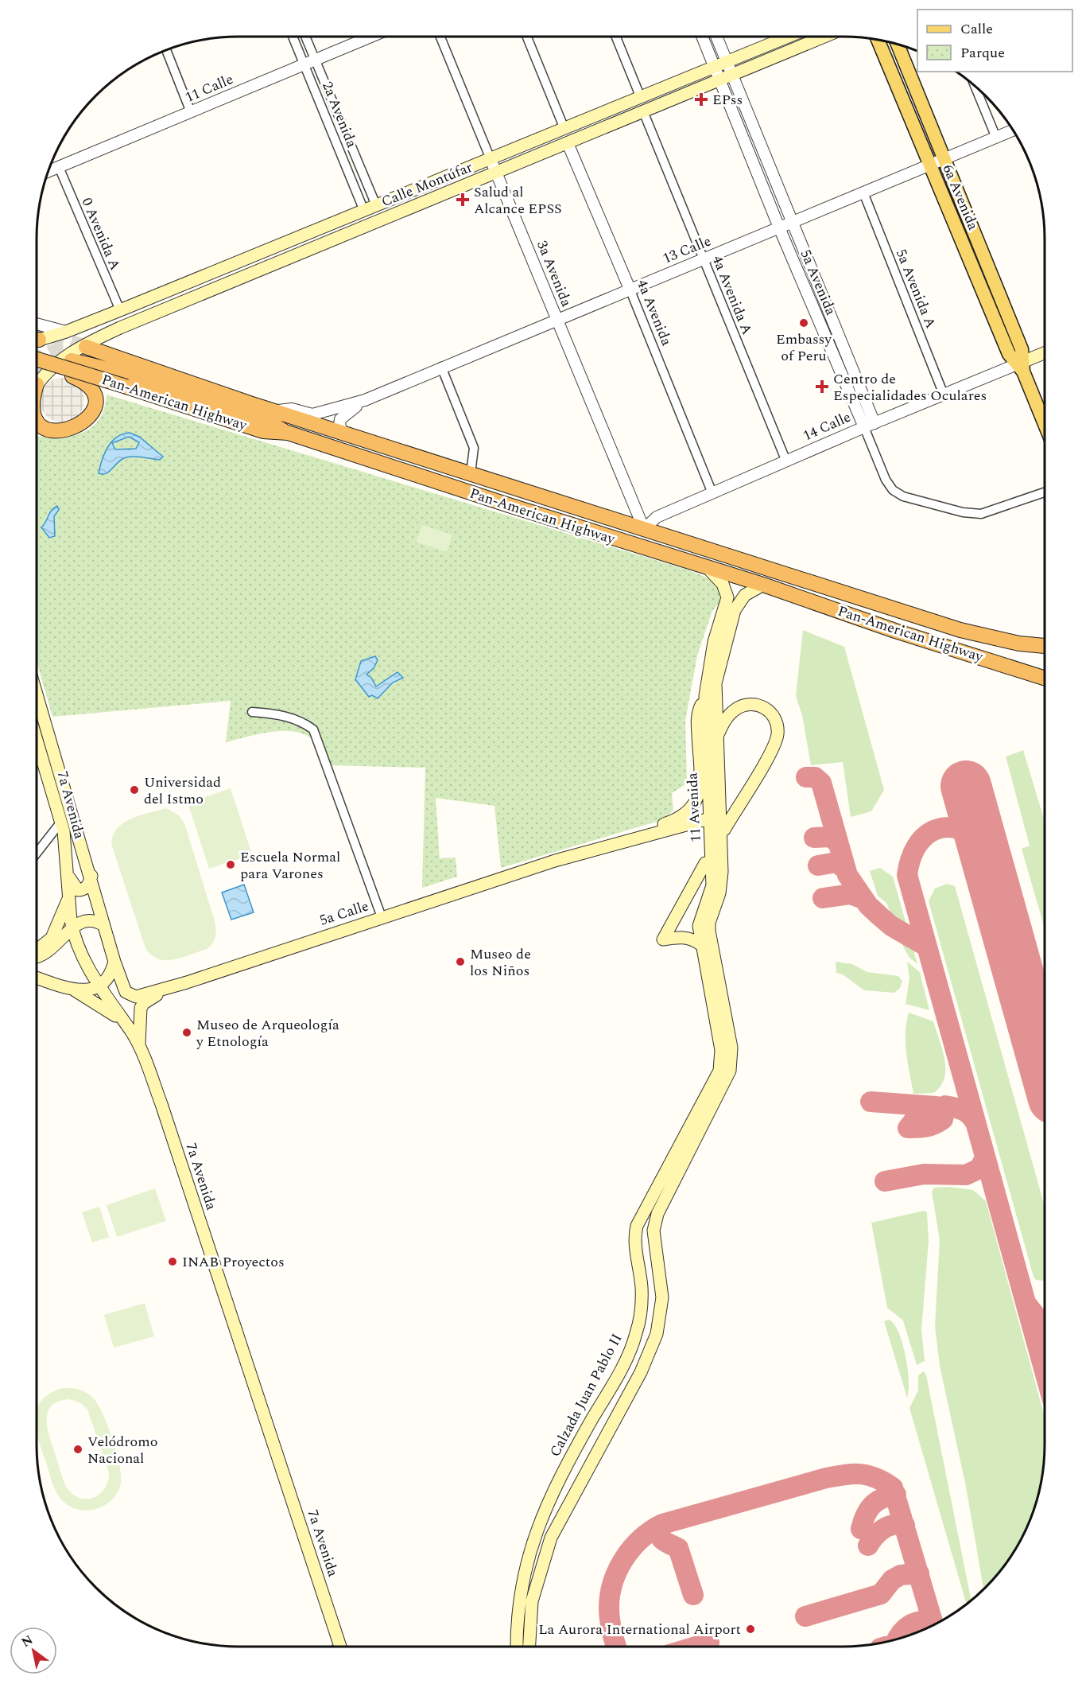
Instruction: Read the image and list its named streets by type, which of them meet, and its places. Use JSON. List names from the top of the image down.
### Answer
{
  "streets": {
    "highway": ["Pan-American Highway"],
    "main road": [
      "Calle Montúfar",
      "6a Avenida",
      "14 Calle",
      "7a Avenida",
      "11 Avenida",
      "5a Calle",
      "Calzada Juan Pablo II"
    ],
    "street": [
      "11 Calle",
      "2a Avenida",
      "0 Avenida A",
      "13 Calle",
      "3a Avenida",
      "5a Avenida",
      "5a Avenida A",
      "4a Avenida A",
      "4a Avenida"
    ]
  },
  "crossings": [
    ["11 Calle", "2a Avenida"],
    ["11 Calle", "0 Avenida A"],
    ["2a Avenida", "Calle Montúfar"],
    ["Calle Montúfar", "0 Avenida A"],
    ["Calle Montúfar", "3a Avenida"],
    ["Calle Montúfar", "5a Avenida"],
    ["Calle Montúfar", "4a Avenida A"],
    ["Calle Montúfar", "4a Avenida"],
    ["6a Avenida", "13 Calle"],
    ["6a Avenida", "14 Calle"],
    ["13 Calle", "3a Avenida"],
    ["13 Calle", "5a Avenida"],
    ["13 Calle", "5a Avenida A"],
    ["13 Calle", "4a Avenida A"],
    ["13 Calle", "4a Avenida"],
    ["13 Calle", "Pan-American Highway"],
    ["3a Avenida", "Pan-American Highway"],
    ["3a Avenida", "14 Calle"],
    ["5a Avenida", "14 Calle"],
    ["5a Avenida A", "14 Calle"],
    ["4a Avenida A", "14 Calle"],
    ["4a Avenida", "14 Calle"],
    ["Pan-American Highway", "14 Calle"],
    ["Pan-American Highway", "11 Avenida"],
    ["7a Avenida", "5a Calle"],
    ["11 Avenida", "Calzada Juan Pablo II"]
  ],
  "places": {
    "health": ["EPss", "Salud al Alcance EPSS", "Centro de Especialidades Oculares"],
    "other": [
      "Embassy of Peru",
      "Universidad del Istmo",
      "Escuela Normal para Varones",
      "Museo de los Niños",
      "Museo de Arqueología y Etnología",
      "INAB Proyectos",
      "Velódromo Nacional",
      "La Aurora International Airport"
    ]
  },
  "legend": ["Calle", "Parque"],
  "north": "top left"
}
